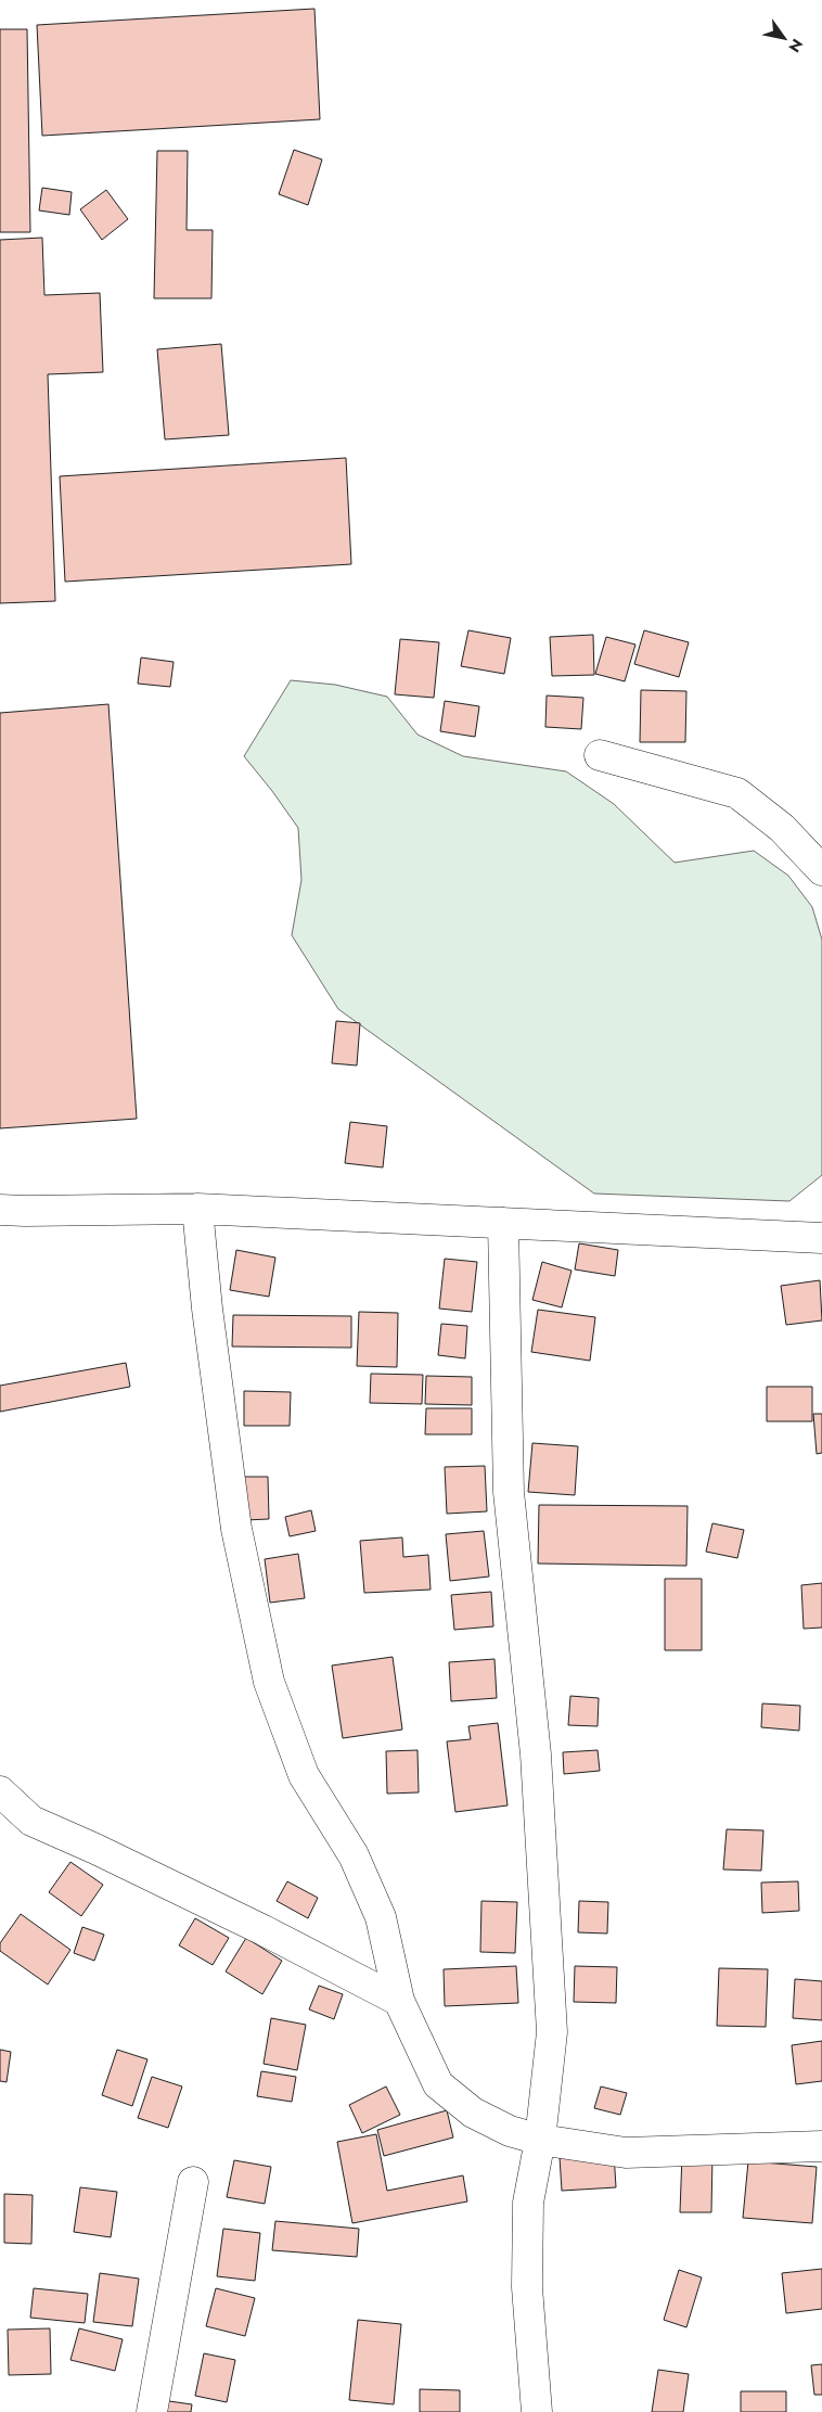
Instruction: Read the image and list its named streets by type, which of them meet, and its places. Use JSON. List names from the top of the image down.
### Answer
{
  "north": "bottom right"
}
